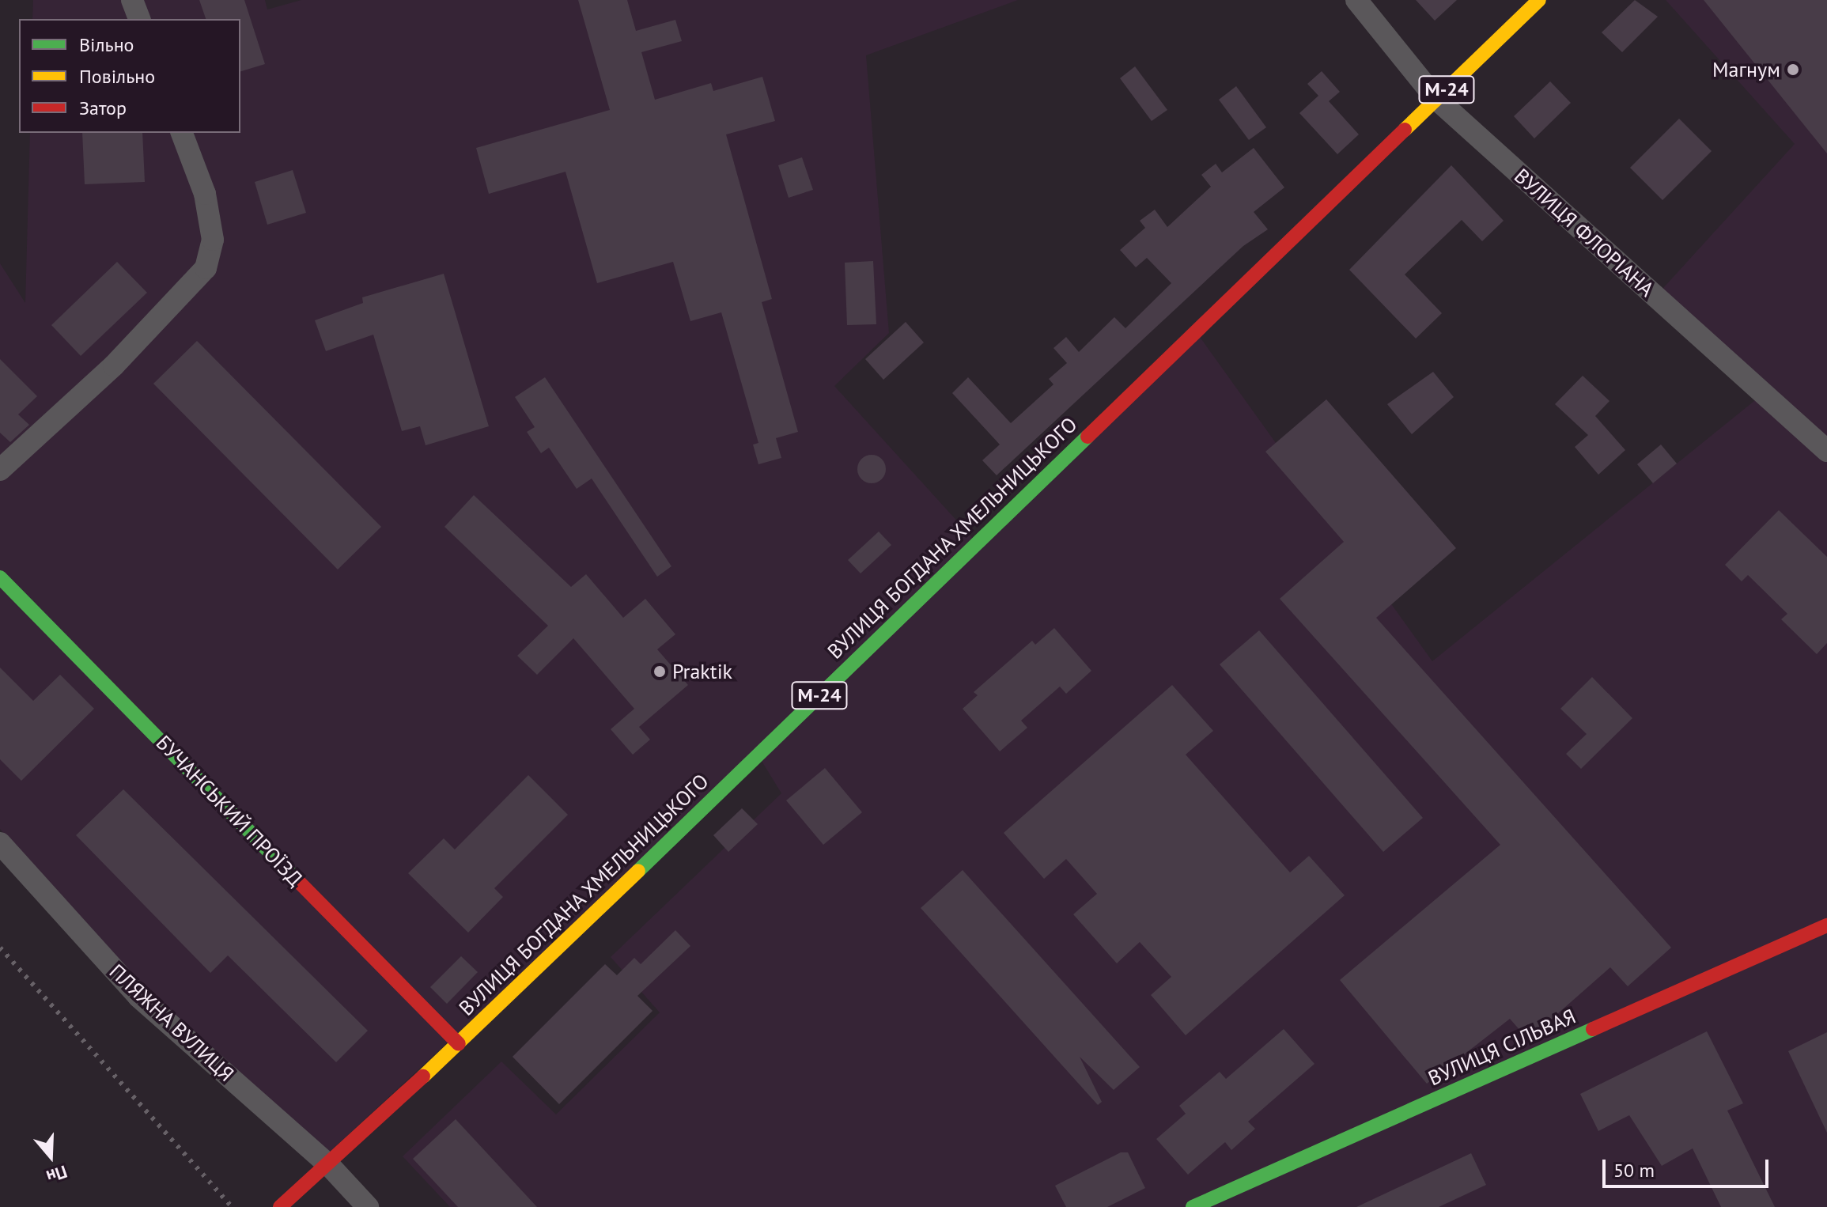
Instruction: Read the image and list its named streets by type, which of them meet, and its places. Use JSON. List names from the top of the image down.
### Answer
{
  "streets": {
    "main road": [
      "М-24",
      "ВУЛИЦЯ БОГДАНА ХМЕЛЬНИЦЬКОГО",
      "БУЧАНСЬКИЙ ПРОЇЗД",
      "ВУЛИЦЯ СІЛЬВАЯ"
    ],
    "street": ["ВУЛИЦЯ ФЛОРІАНА", "ПЛЯЖНА ВУЛИЦЯ"]
  },
  "crossings": [
    ["ВУЛИЦЯ ФЛОРІАНА", "ВУЛИЦЯ БОГДАНА ХМЕЛЬНИЦЬКОГО"],
    ["ВУЛИЦЯ БОГДАНА ХМЕЛЬНИЦЬКОГО", "БУЧАНСЬКИЙ ПРОЇЗД"],
    ["ВУЛИЦЯ БОГДАНА ХМЕЛЬНИЦЬКОГО", "ПЛЯЖНА ВУЛИЦЯ"]
  ],
  "places": ["Магнум", "Praktik"],
  "legend": ["Вільно", "Повільно", "Затор"],
  "scale_bar": "50 m",
  "north": "bottom"
}
